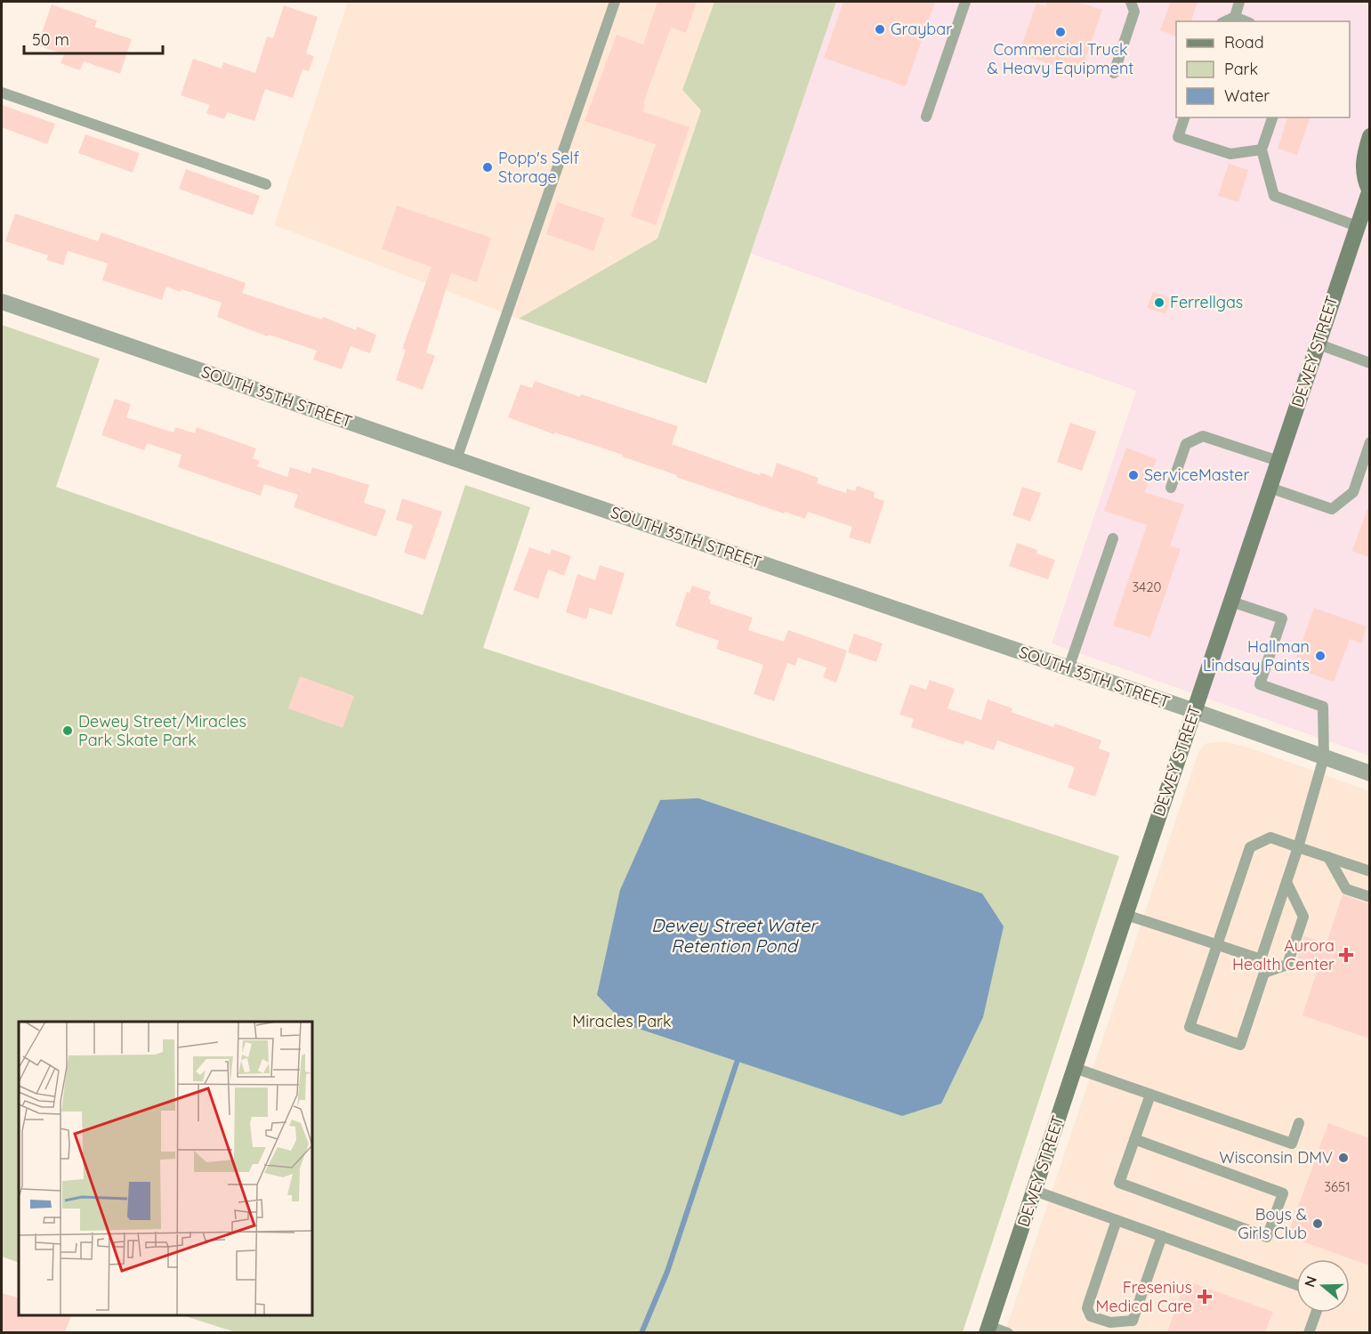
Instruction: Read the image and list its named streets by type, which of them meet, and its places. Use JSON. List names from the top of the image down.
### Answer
{
  "streets": {
    "street": ["DEWEY STREET", "SOUTH 35TH STREET"]
  },
  "crossings": [
    ["DEWEY STREET", "SOUTH 35TH STREET"]
  ],
  "water": ["Dewey Street Water Retention Pond"],
  "parks": ["Miracles Park"],
  "places": {
    "other": [
      "Graybar",
      "Commercial Truck & Heavy Equipment",
      "Popp's Self Storage",
      "Ferrellgas",
      "ServiceMaster",
      "Hallman Lindsay Paints",
      "Dewey Street/Miracles Park Skate Park",
      "Wisconsin DMV",
      "Boys & Girls Club"
    ],
    "health": ["Aurora Health Center", "Fresenius Medical Care"]
  },
  "house_numbers": ["3420", "3651"],
  "legend": ["Road", "Park", "Water"],
  "scale_bar": "50 m",
  "north": "left"
}
